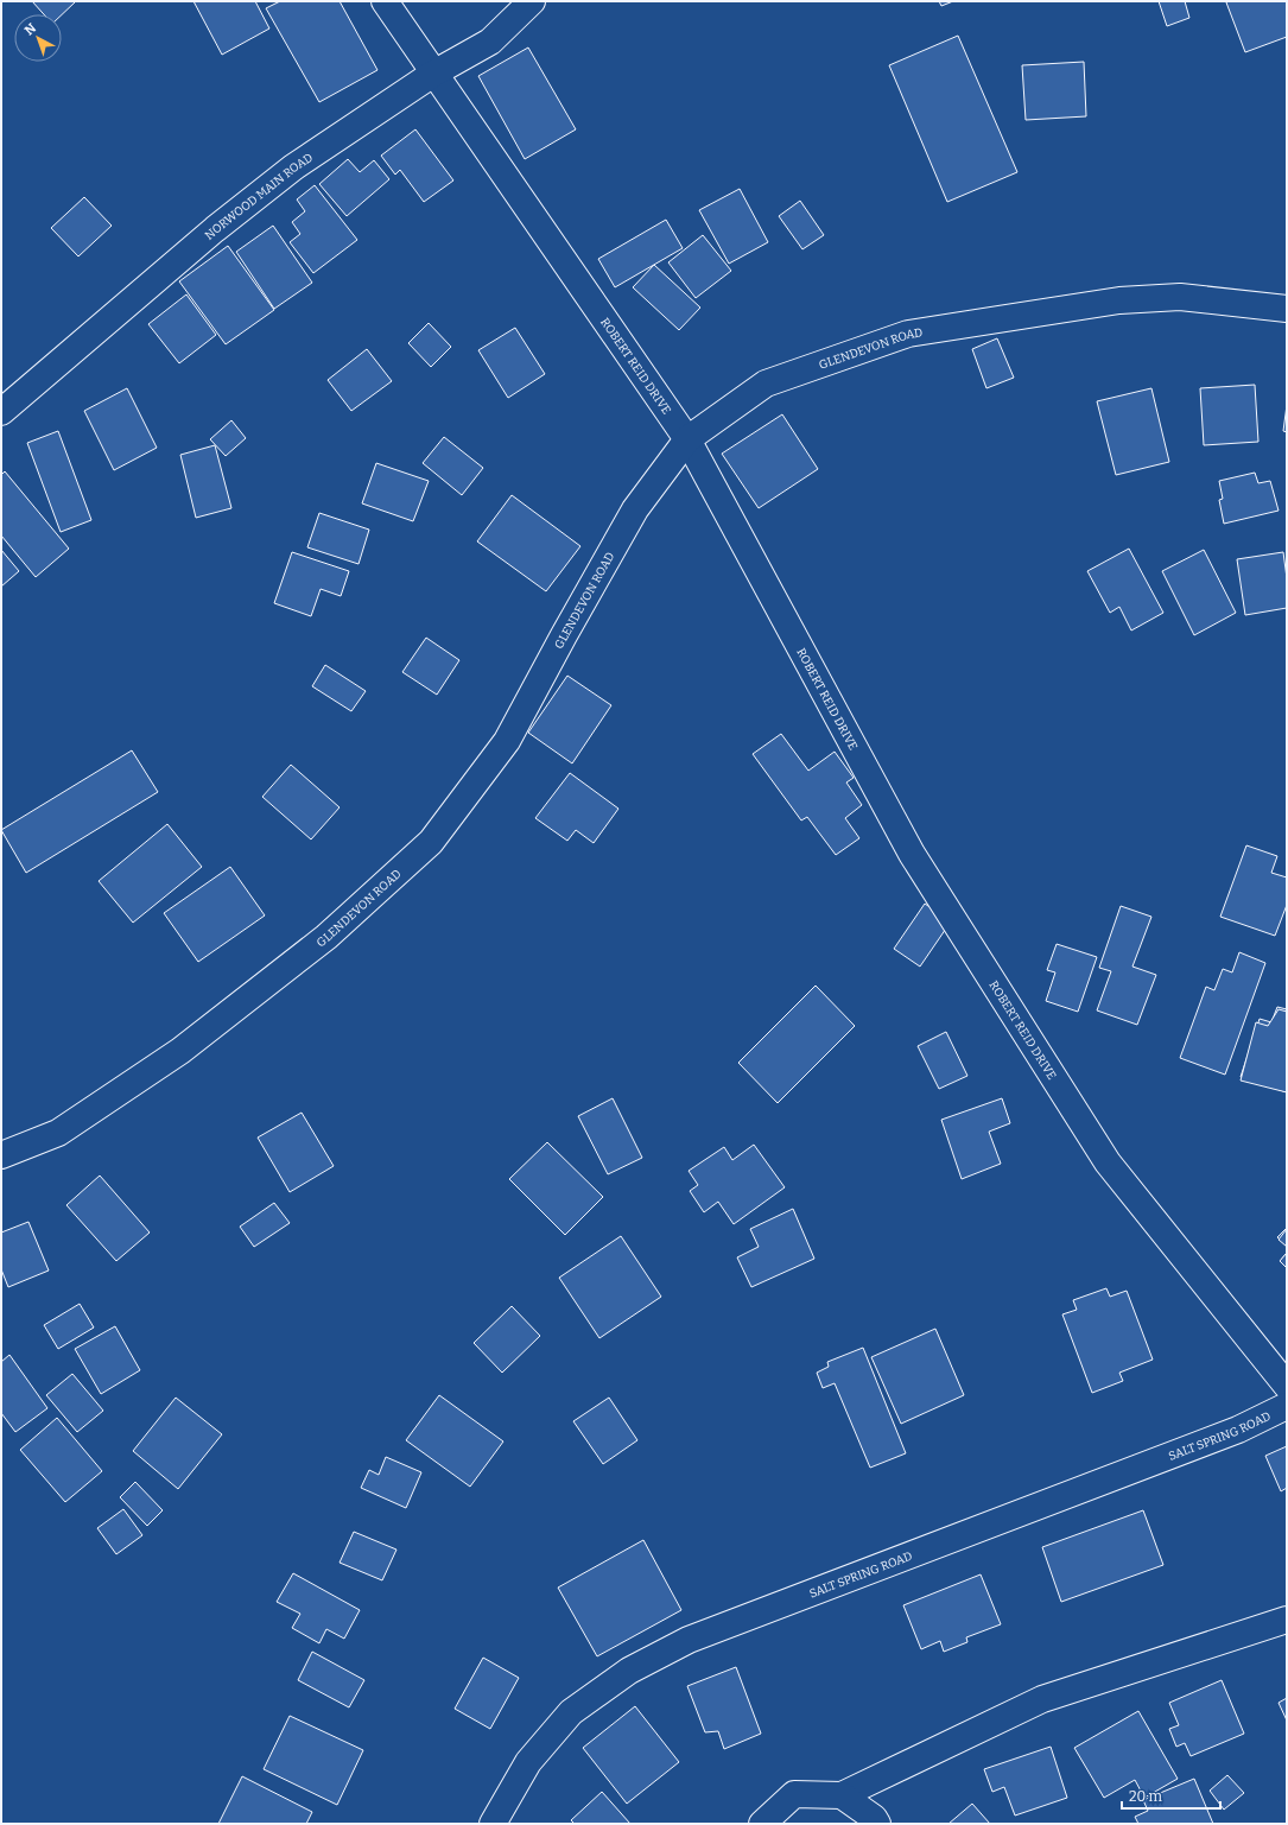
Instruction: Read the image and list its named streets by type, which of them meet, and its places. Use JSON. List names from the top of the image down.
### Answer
{
  "streets": {
    "street": [
      "NORWOOD MAIN ROAD",
      "GLENDEVON ROAD",
      "ROBERT REID DRIVE",
      "SALT SPRING ROAD"
    ]
  },
  "crossings": [
    ["NORWOOD MAIN ROAD", "ROBERT REID DRIVE"],
    ["GLENDEVON ROAD", "ROBERT REID DRIVE"]
  ],
  "scale_bar": "20 m",
  "north": "top left"
}
